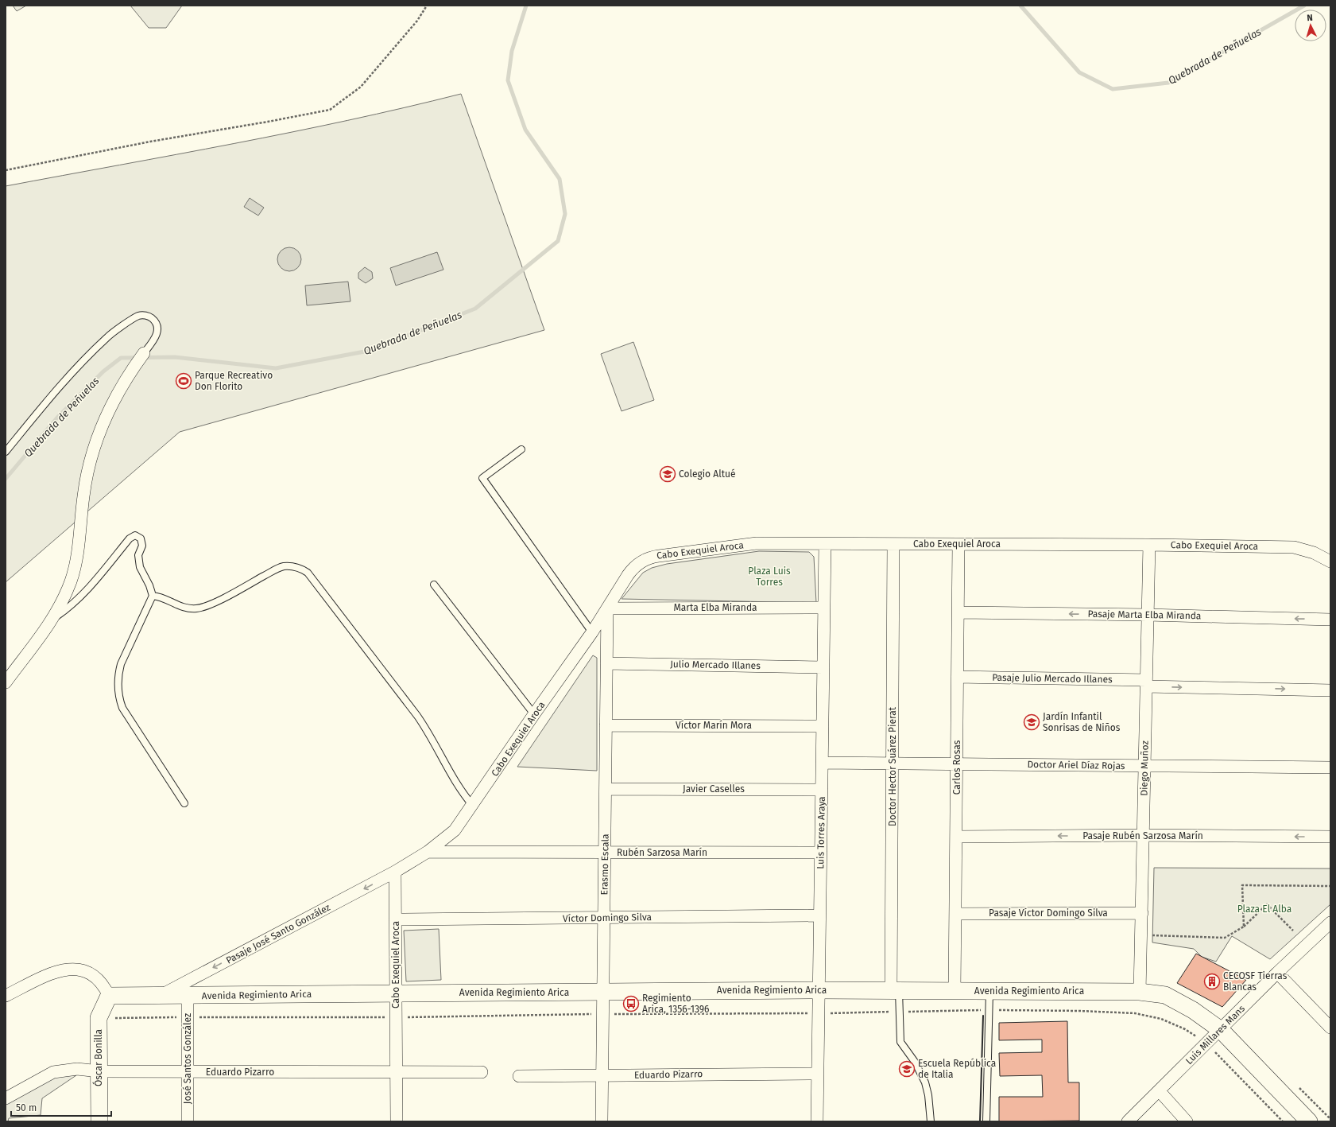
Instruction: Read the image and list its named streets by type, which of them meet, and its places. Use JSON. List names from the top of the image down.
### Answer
{
  "streets": {
    "street": [
      "Cabo Exequiel Aroca",
      "Marta Elba Miranda",
      "Pasaje Marta Elba Miranda",
      "Julio Mercado Illanes",
      "Pasaje Julio Mercado Illanes",
      "Víctor Marín Mora",
      "Doctor Ariel Díaz Rojas",
      "Doctor Hector Suárez Pierat",
      "Carlos Rosas",
      "Diego Muñoz",
      "Javier Caselles",
      "Luis Torres Araya",
      "Pasaje Rubén Sarzosa Marín",
      "Rubén Sarzosa Marín",
      "Erasmo Escala",
      "Pasaje Víctor Domingo Silva",
      "Víctor Domingo Silva",
      "Pasaje José Santo González",
      "Avenida Regimiento Arica",
      "Luis Millares Mans",
      "Óscar Bonilla",
      "José Santos González",
      "Eduardo Pizarro"
    ]
  },
  "crossings": [
    ["Cabo Exequiel Aroca", "Marta Elba Miranda"],
    ["Cabo Exequiel Aroca", "Doctor Hector Suárez Pierat"],
    ["Cabo Exequiel Aroca", "Carlos Rosas"],
    ["Cabo Exequiel Aroca", "Diego Muñoz"],
    ["Cabo Exequiel Aroca", "Luis Torres Araya"],
    ["Cabo Exequiel Aroca", "Rubén Sarzosa Marín"],
    ["Cabo Exequiel Aroca", "Erasmo Escala"],
    ["Cabo Exequiel Aroca", "Víctor Domingo Silva"],
    ["Cabo Exequiel Aroca", "Pasaje José Santo González"],
    ["Cabo Exequiel Aroca", "Avenida Regimiento Arica"],
    ["Cabo Exequiel Aroca", "Eduardo Pizarro"],
    ["Marta Elba Miranda", "Luis Torres Araya"],
    ["Marta Elba Miranda", "Erasmo Escala"],
    ["Pasaje Marta Elba Miranda", "Carlos Rosas"],
    ["Pasaje Marta Elba Miranda", "Diego Muñoz"],
    ["Julio Mercado Illanes", "Luis Torres Araya"],
    ["Julio Mercado Illanes", "Erasmo Escala"],
    ["Pasaje Julio Mercado Illanes", "Carlos Rosas"],
    ["Pasaje Julio Mercado Illanes", "Diego Muñoz"],
    ["Víctor Marín Mora", "Luis Torres Araya"],
    ["Víctor Marín Mora", "Erasmo Escala"],
    ["Doctor Ariel Díaz Rojas", "Doctor Hector Suárez Pierat"],
    ["Doctor Ariel Díaz Rojas", "Carlos Rosas"],
    ["Doctor Ariel Díaz Rojas", "Diego Muñoz"],
    ["Doctor Ariel Díaz Rojas", "Luis Torres Araya"],
    ["Doctor Hector Suárez Pierat", "Avenida Regimiento Arica"],
    ["Carlos Rosas", "Pasaje Rubén Sarzosa Marín"],
    ["Carlos Rosas", "Pasaje Víctor Domingo Silva"],
    ["Carlos Rosas", "Avenida Regimiento Arica"],
    ["Diego Muñoz", "Pasaje Rubén Sarzosa Marín"],
    ["Diego Muñoz", "Pasaje Víctor Domingo Silva"],
    ["Diego Muñoz", "Avenida Regimiento Arica"],
    ["Javier Caselles", "Luis Torres Araya"],
    ["Javier Caselles", "Erasmo Escala"],
    ["Luis Torres Araya", "Rubén Sarzosa Marín"],
    ["Luis Torres Araya", "Víctor Domingo Silva"],
    ["Luis Torres Araya", "Avenida Regimiento Arica"],
    ["Luis Torres Araya", "Eduardo Pizarro"],
    ["Rubén Sarzosa Marín", "Erasmo Escala"],
    ["Erasmo Escala", "Víctor Domingo Silva"],
    ["Erasmo Escala", "Avenida Regimiento Arica"],
    ["Erasmo Escala", "Eduardo Pizarro"],
    ["Pasaje José Santo González", "Avenida Regimiento Arica"],
    ["Avenida Regimiento Arica", "Luis Millares Mans"],
    ["Avenida Regimiento Arica", "Óscar Bonilla"],
    ["Avenida Regimiento Arica", "José Santos González"],
    ["Óscar Bonilla", "Eduardo Pizarro"],
    ["José Santos González", "Eduardo Pizarro"]
  ],
  "one_way": [
    "Pasaje Marta Elba Miranda",
    "Pasaje Julio Mercado Illanes",
    "Pasaje Rubén Sarzosa Marín",
    "Pasaje José Santo González"
  ],
  "water": ["Quebrada de Peñuelas"],
  "parks": ["Plaza Luis Torres", "Plaza El Alba"],
  "places": {
    "sports": ["Parque Recreativo Don Florito"],
    "school or university": ["Colegio Altué", "Jardín Infantil Sonrisas de Niños", "Escuela República de Italia"],
    "building": ["CECOSF Tierras Blancas"],
    "bus stop": ["Regimiento Arica, 1356-1396"]
  },
  "scale_bar": "50 m",
  "north": "top"
}
